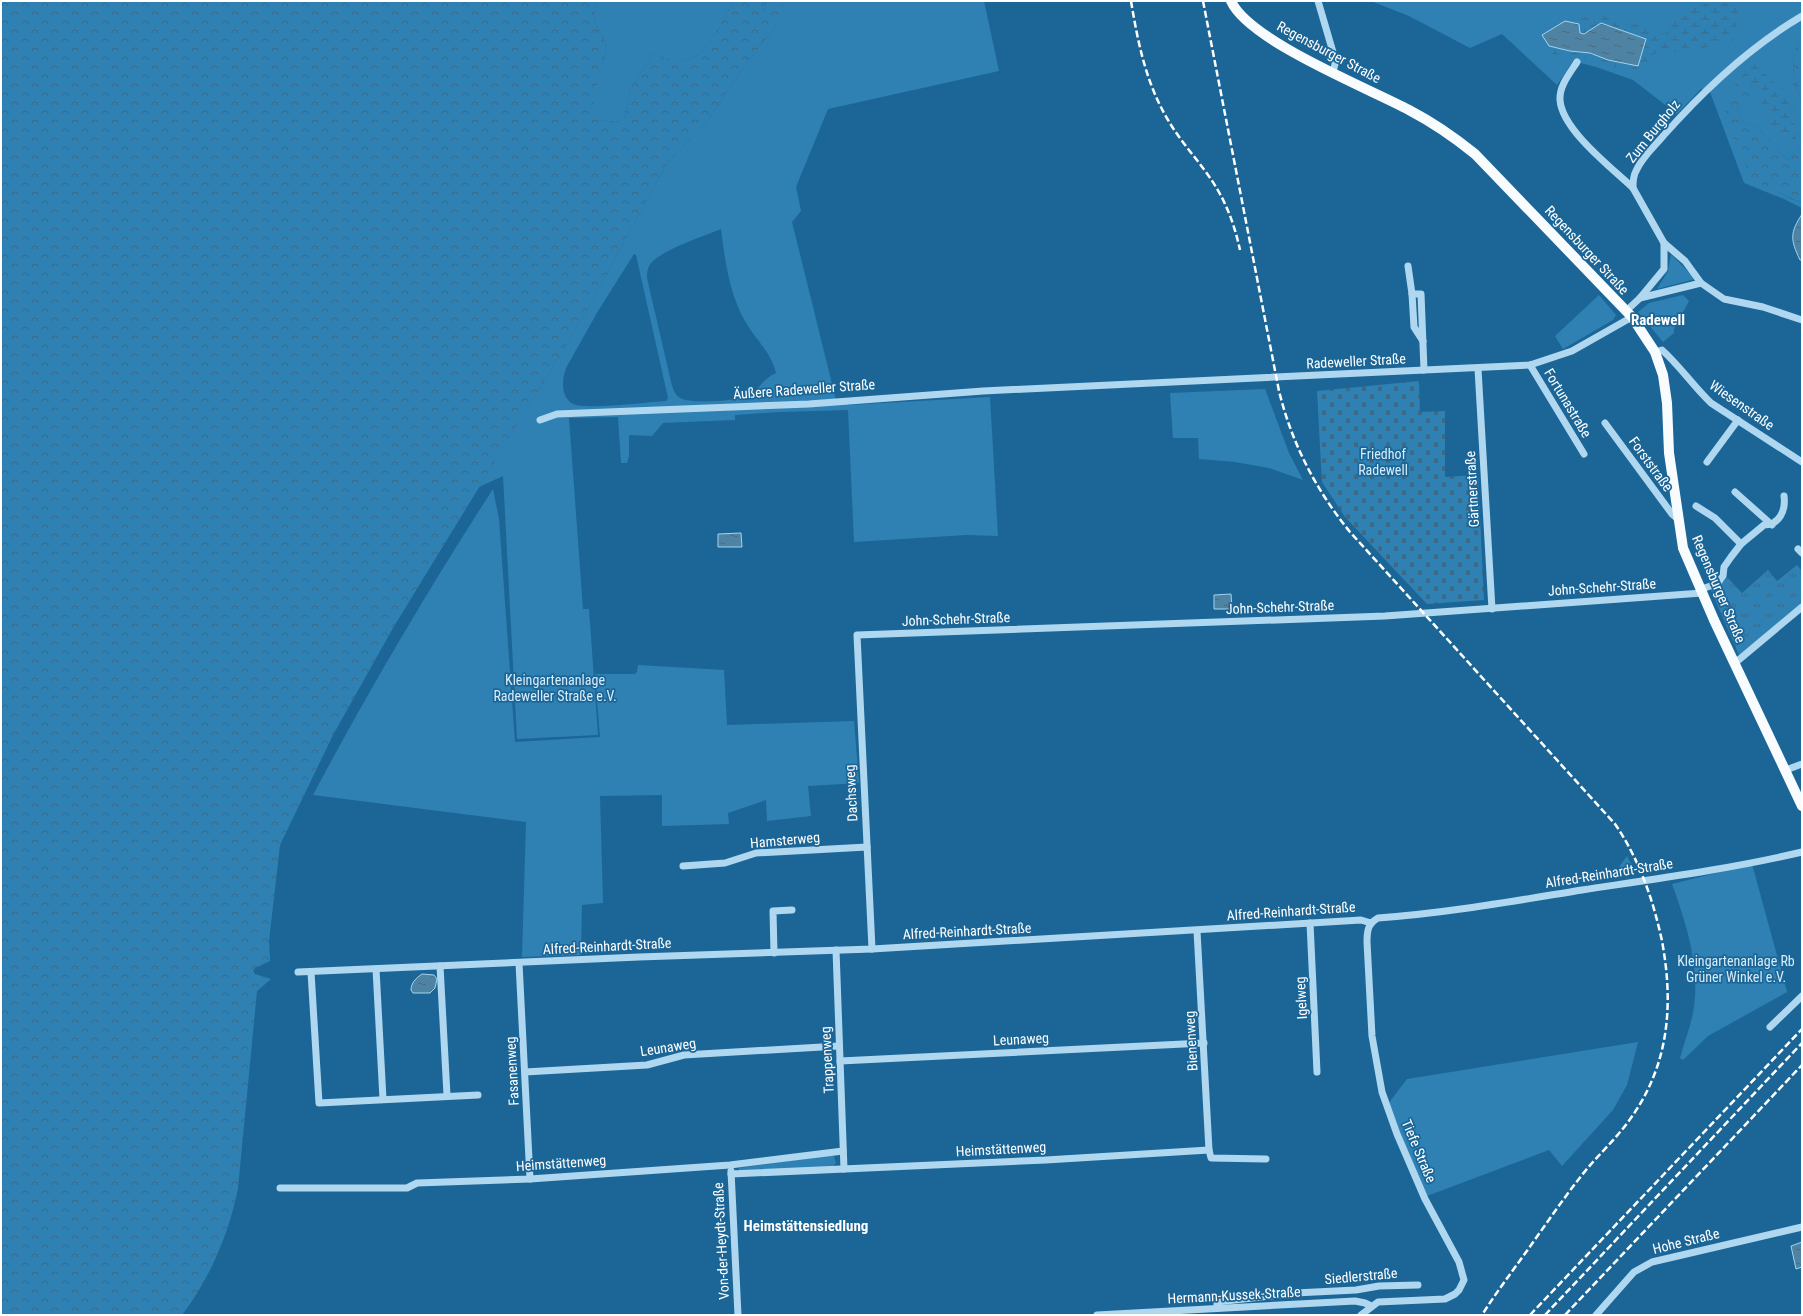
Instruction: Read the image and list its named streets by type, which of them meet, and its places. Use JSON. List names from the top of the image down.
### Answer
{
  "streets": {
    "main road": ["Regensburger Straße"],
    "street": [
      "Zum Burgholz",
      "Radeweller Straße",
      "Äußere Radeweller Straße",
      "Fortunastraße",
      "Wiesenstraße",
      "Forststraße",
      "Gärtnerstraße",
      "John-Schehr-Straße",
      "Dachsweg",
      "Hamsterweg",
      "Alfred-Reinhardt-Straße",
      "Igelweg",
      "Leunaweg",
      "Bienenweg",
      "Trappenweg",
      "Fasanenweg",
      "Heimstättenweg",
      "Tiefe Straße",
      "Von-der-Heydt-Straße",
      "Hohe Straße",
      "Siedlerstraße",
      "Hermann-Kussek-Straße"
    ]
  },
  "crossings": [
    ["Regensburger Straße", "Radeweller Straße"],
    ["Regensburger Straße", "Wiesenstraße"],
    ["Regensburger Straße", "Forststraße"],
    ["Regensburger Straße", "John-Schehr-Straße"],
    ["Radeweller Straße", "Äußere Radeweller Straße"],
    ["Radeweller Straße", "Fortunastraße"],
    ["Radeweller Straße", "Gärtnerstraße"],
    ["Gärtnerstraße", "John-Schehr-Straße"],
    ["John-Schehr-Straße", "Dachsweg"],
    ["Dachsweg", "Hamsterweg"],
    ["Dachsweg", "Alfred-Reinhardt-Straße"],
    ["Alfred-Reinhardt-Straße", "Igelweg"],
    ["Alfred-Reinhardt-Straße", "Bienenweg"],
    ["Alfred-Reinhardt-Straße", "Trappenweg"],
    ["Alfred-Reinhardt-Straße", "Fasanenweg"],
    ["Alfred-Reinhardt-Straße", "Tiefe Straße"],
    ["Leunaweg", "Bienenweg"],
    ["Leunaweg", "Trappenweg"],
    ["Leunaweg", "Fasanenweg"],
    ["Bienenweg", "Heimstättenweg"],
    ["Trappenweg", "Heimstättenweg"],
    ["Fasanenweg", "Heimstättenweg"],
    ["Heimstättenweg", "Von-der-Heydt-Straße"],
    ["Tiefe Straße", "Hermann-Kussek-Straße"],
    ["Siedlerstraße", "Hermann-Kussek-Straße"]
  ],
  "districts": ["Radewell", "Heimstättensiedlung"],
  "parks": ["Friedhof Radewell", "Kleingartenanlage Radeweller Straße e.V.", "Kleingartenanlage Rb Grüner Winkel e.V."]
}
